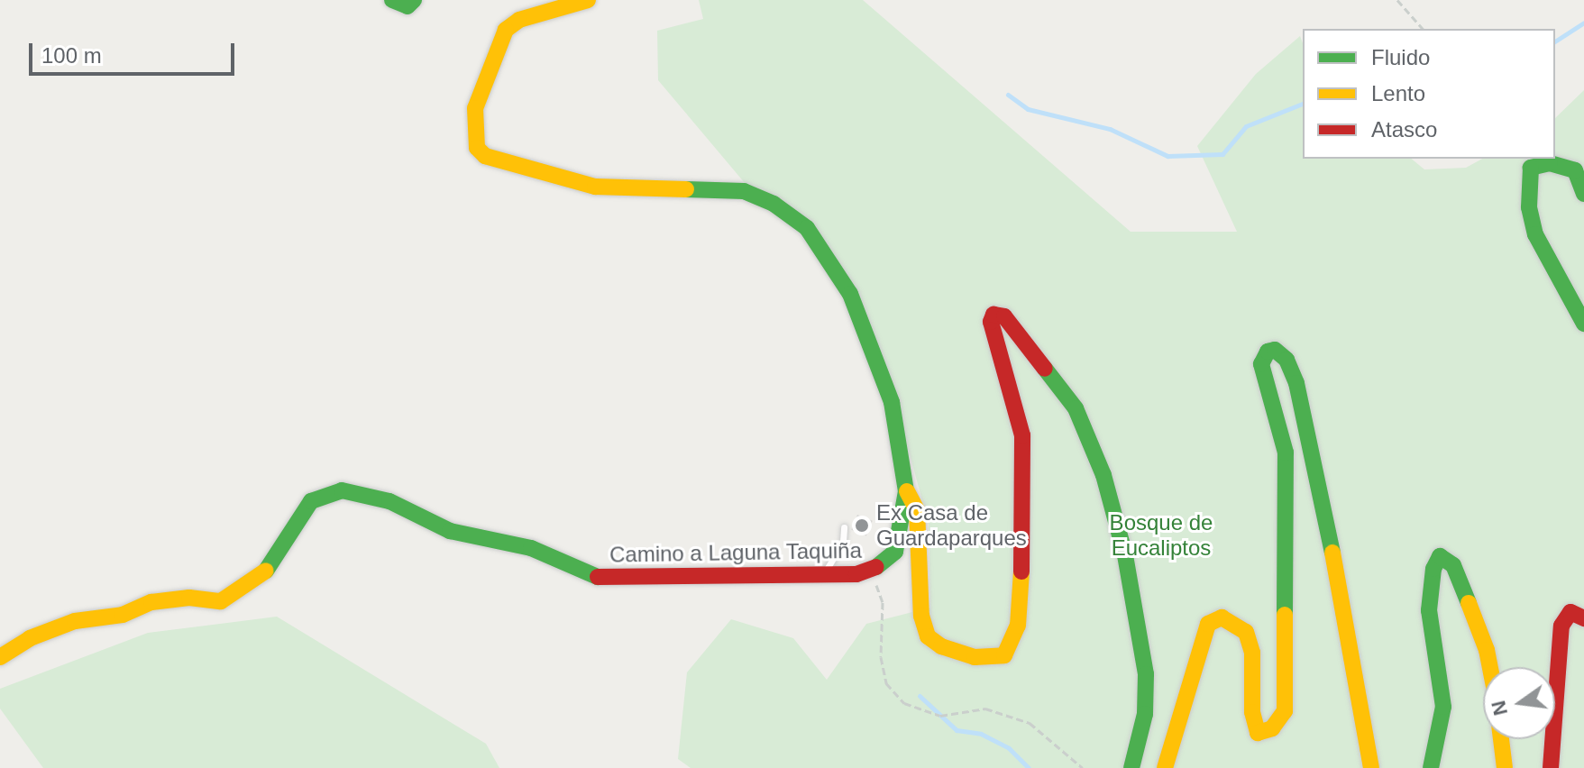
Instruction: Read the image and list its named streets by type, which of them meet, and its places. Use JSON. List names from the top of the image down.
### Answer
{
  "streets": {
    "street": ["Camino a Laguna Taquiña"]
  },
  "parks": ["Bosque de Eucaliptos"],
  "places": ["Ex Casa de Guardaparques"],
  "legend": ["Fluido", "Lento", "Atasco"],
  "scale_bar": "100 m",
  "north": "left"
}
